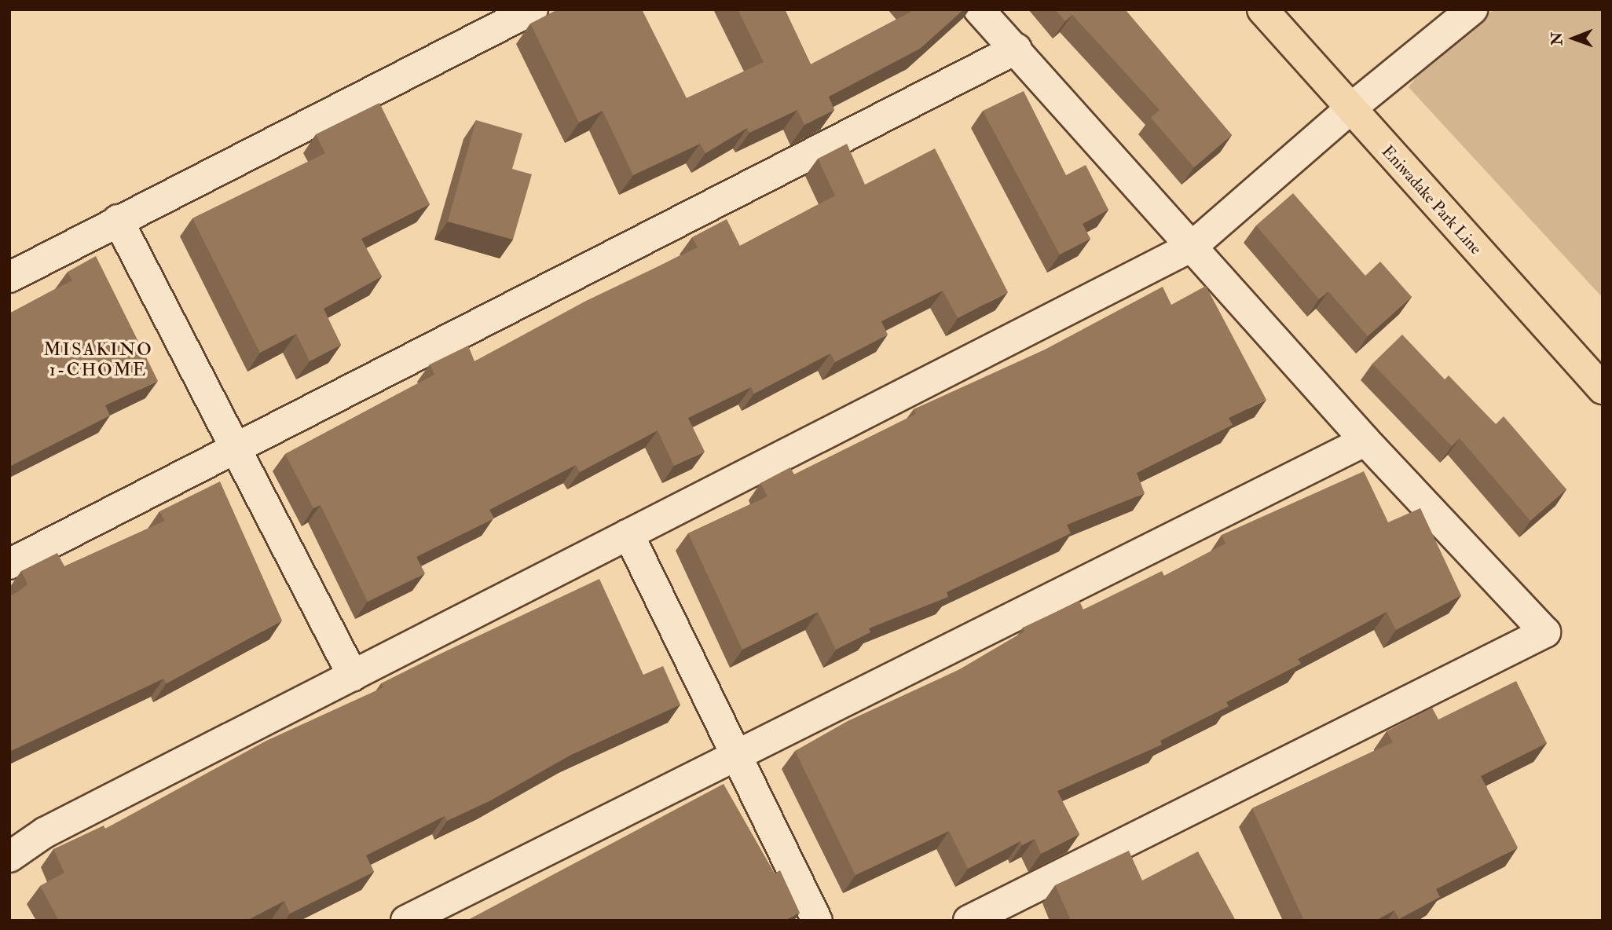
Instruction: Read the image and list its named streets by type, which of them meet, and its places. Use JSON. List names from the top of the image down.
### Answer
{
  "streets": {
    "main road": ["Eniwadake Park Line"]
  },
  "districts": ["MISAKINO 1-CHOME"],
  "north": "left"
}
